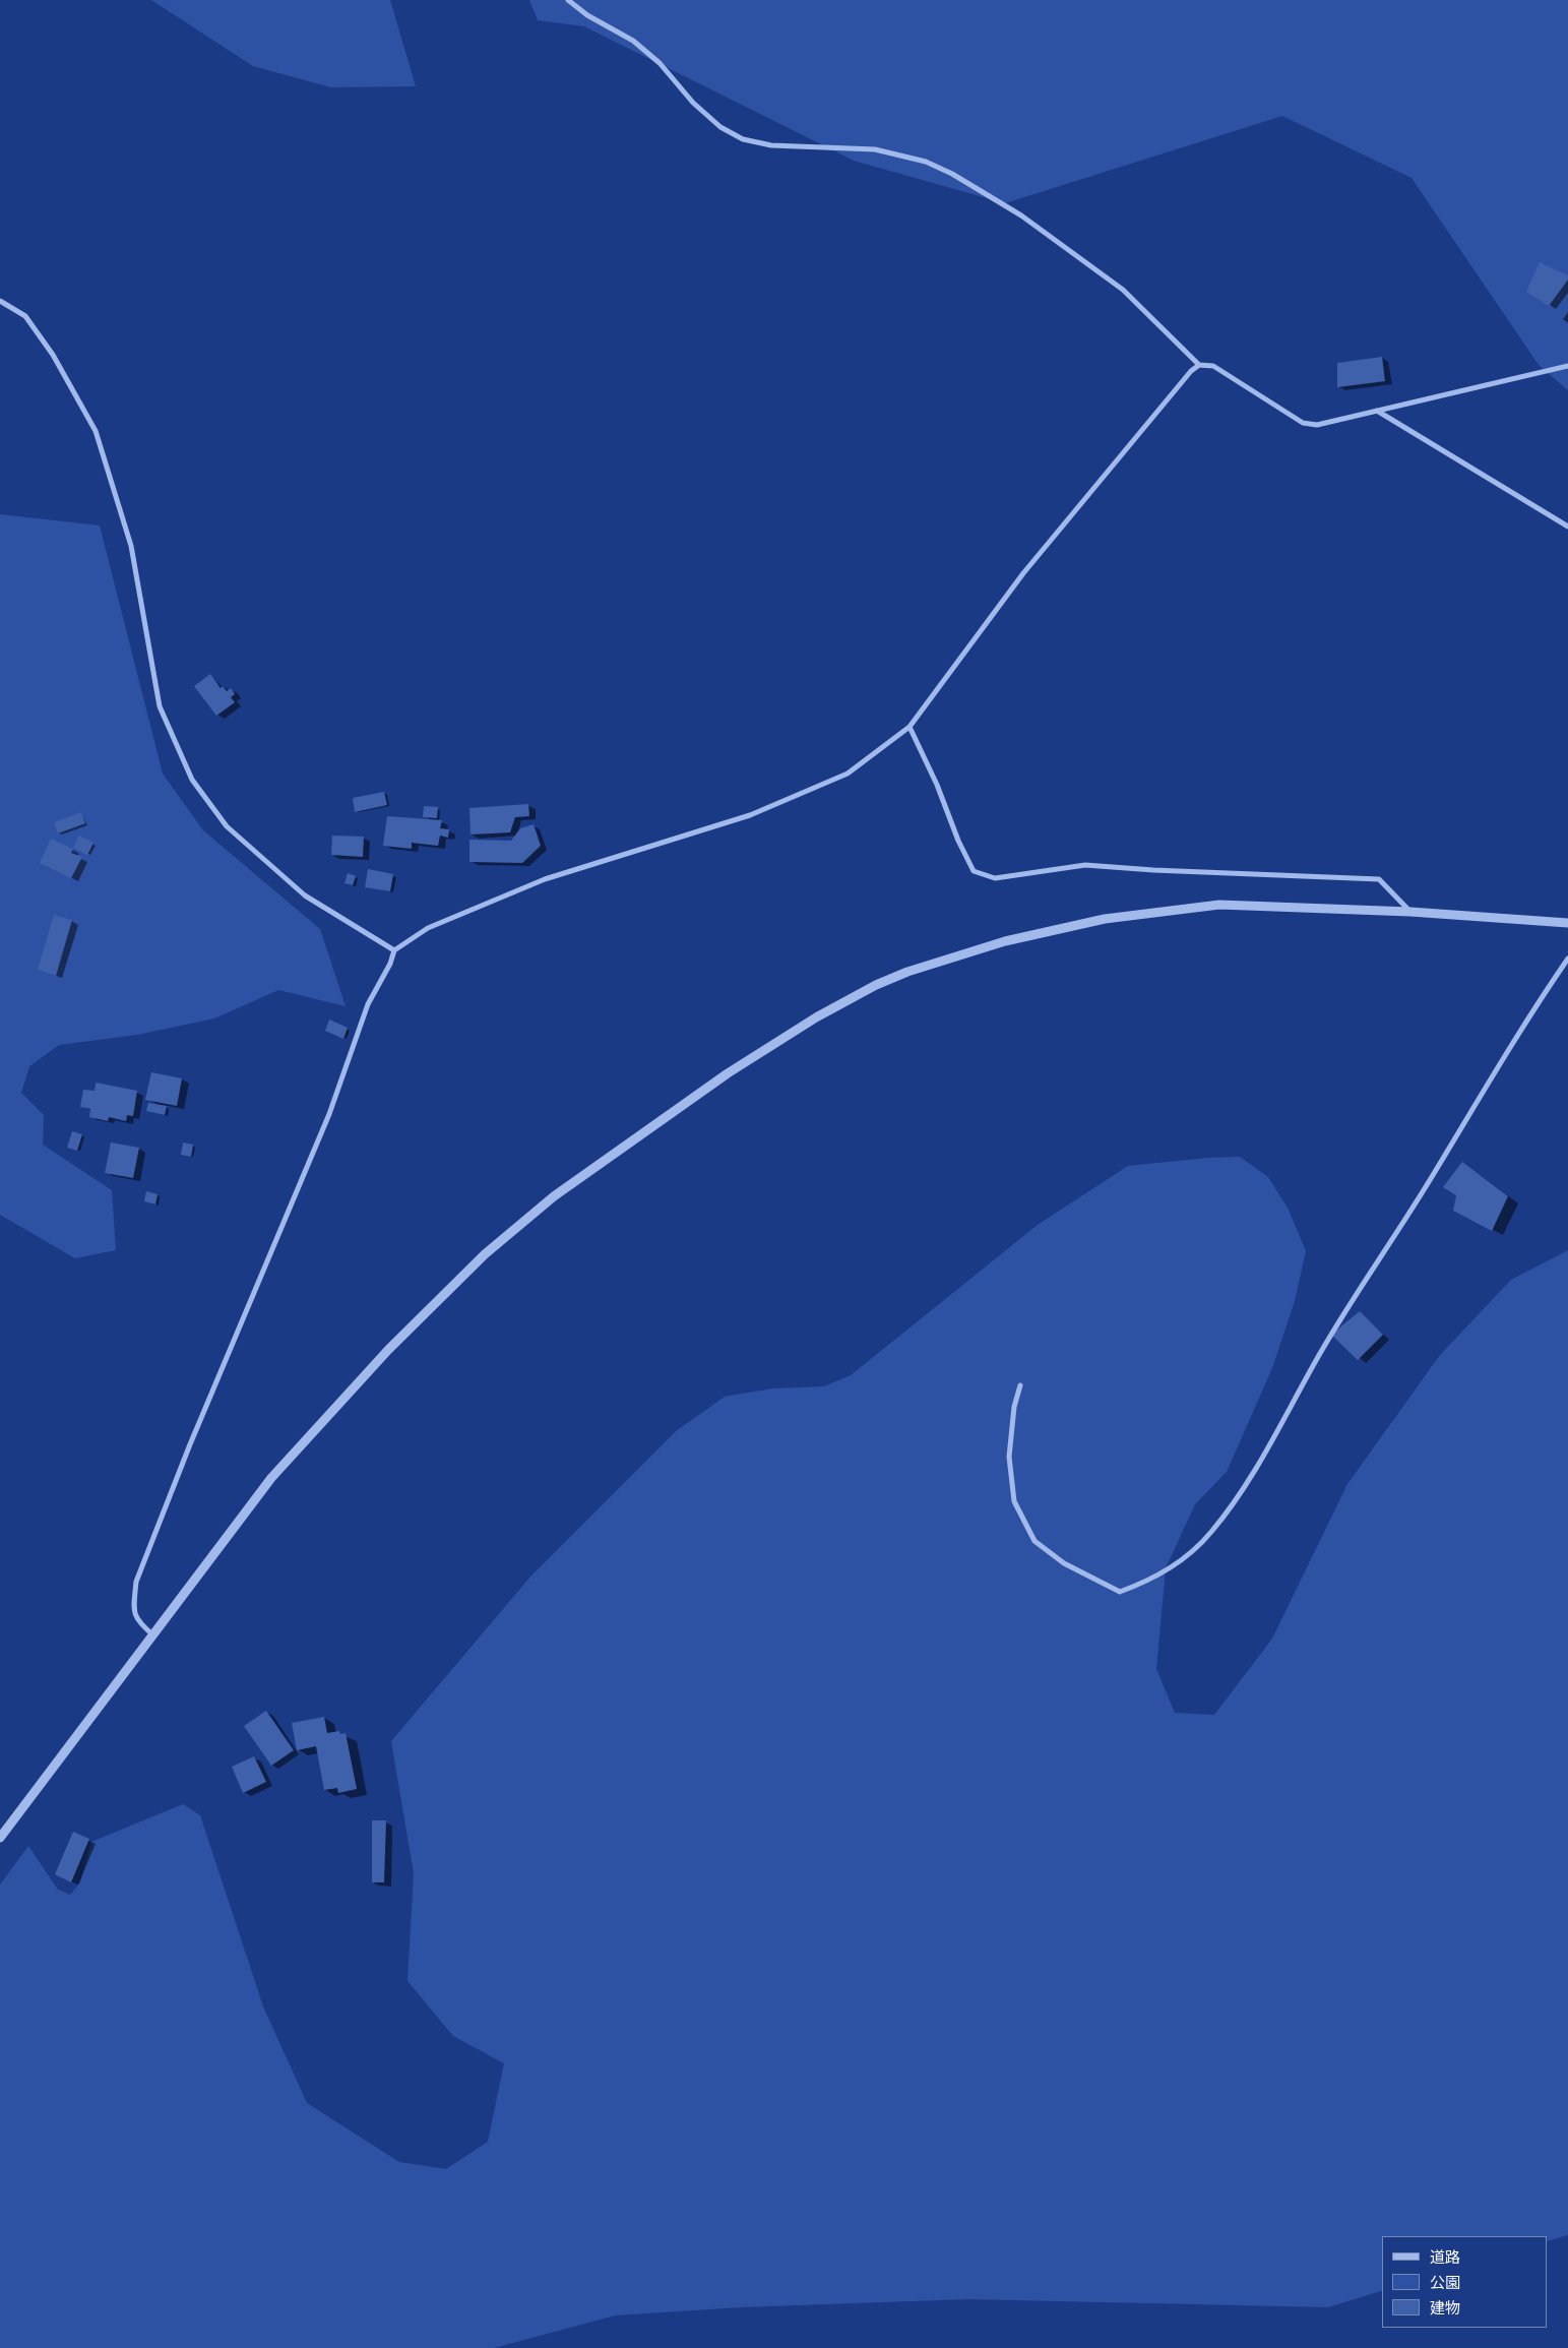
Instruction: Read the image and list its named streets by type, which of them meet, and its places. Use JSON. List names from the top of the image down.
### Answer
{
  "legend": ["道路", "公園", "建物"]
}
